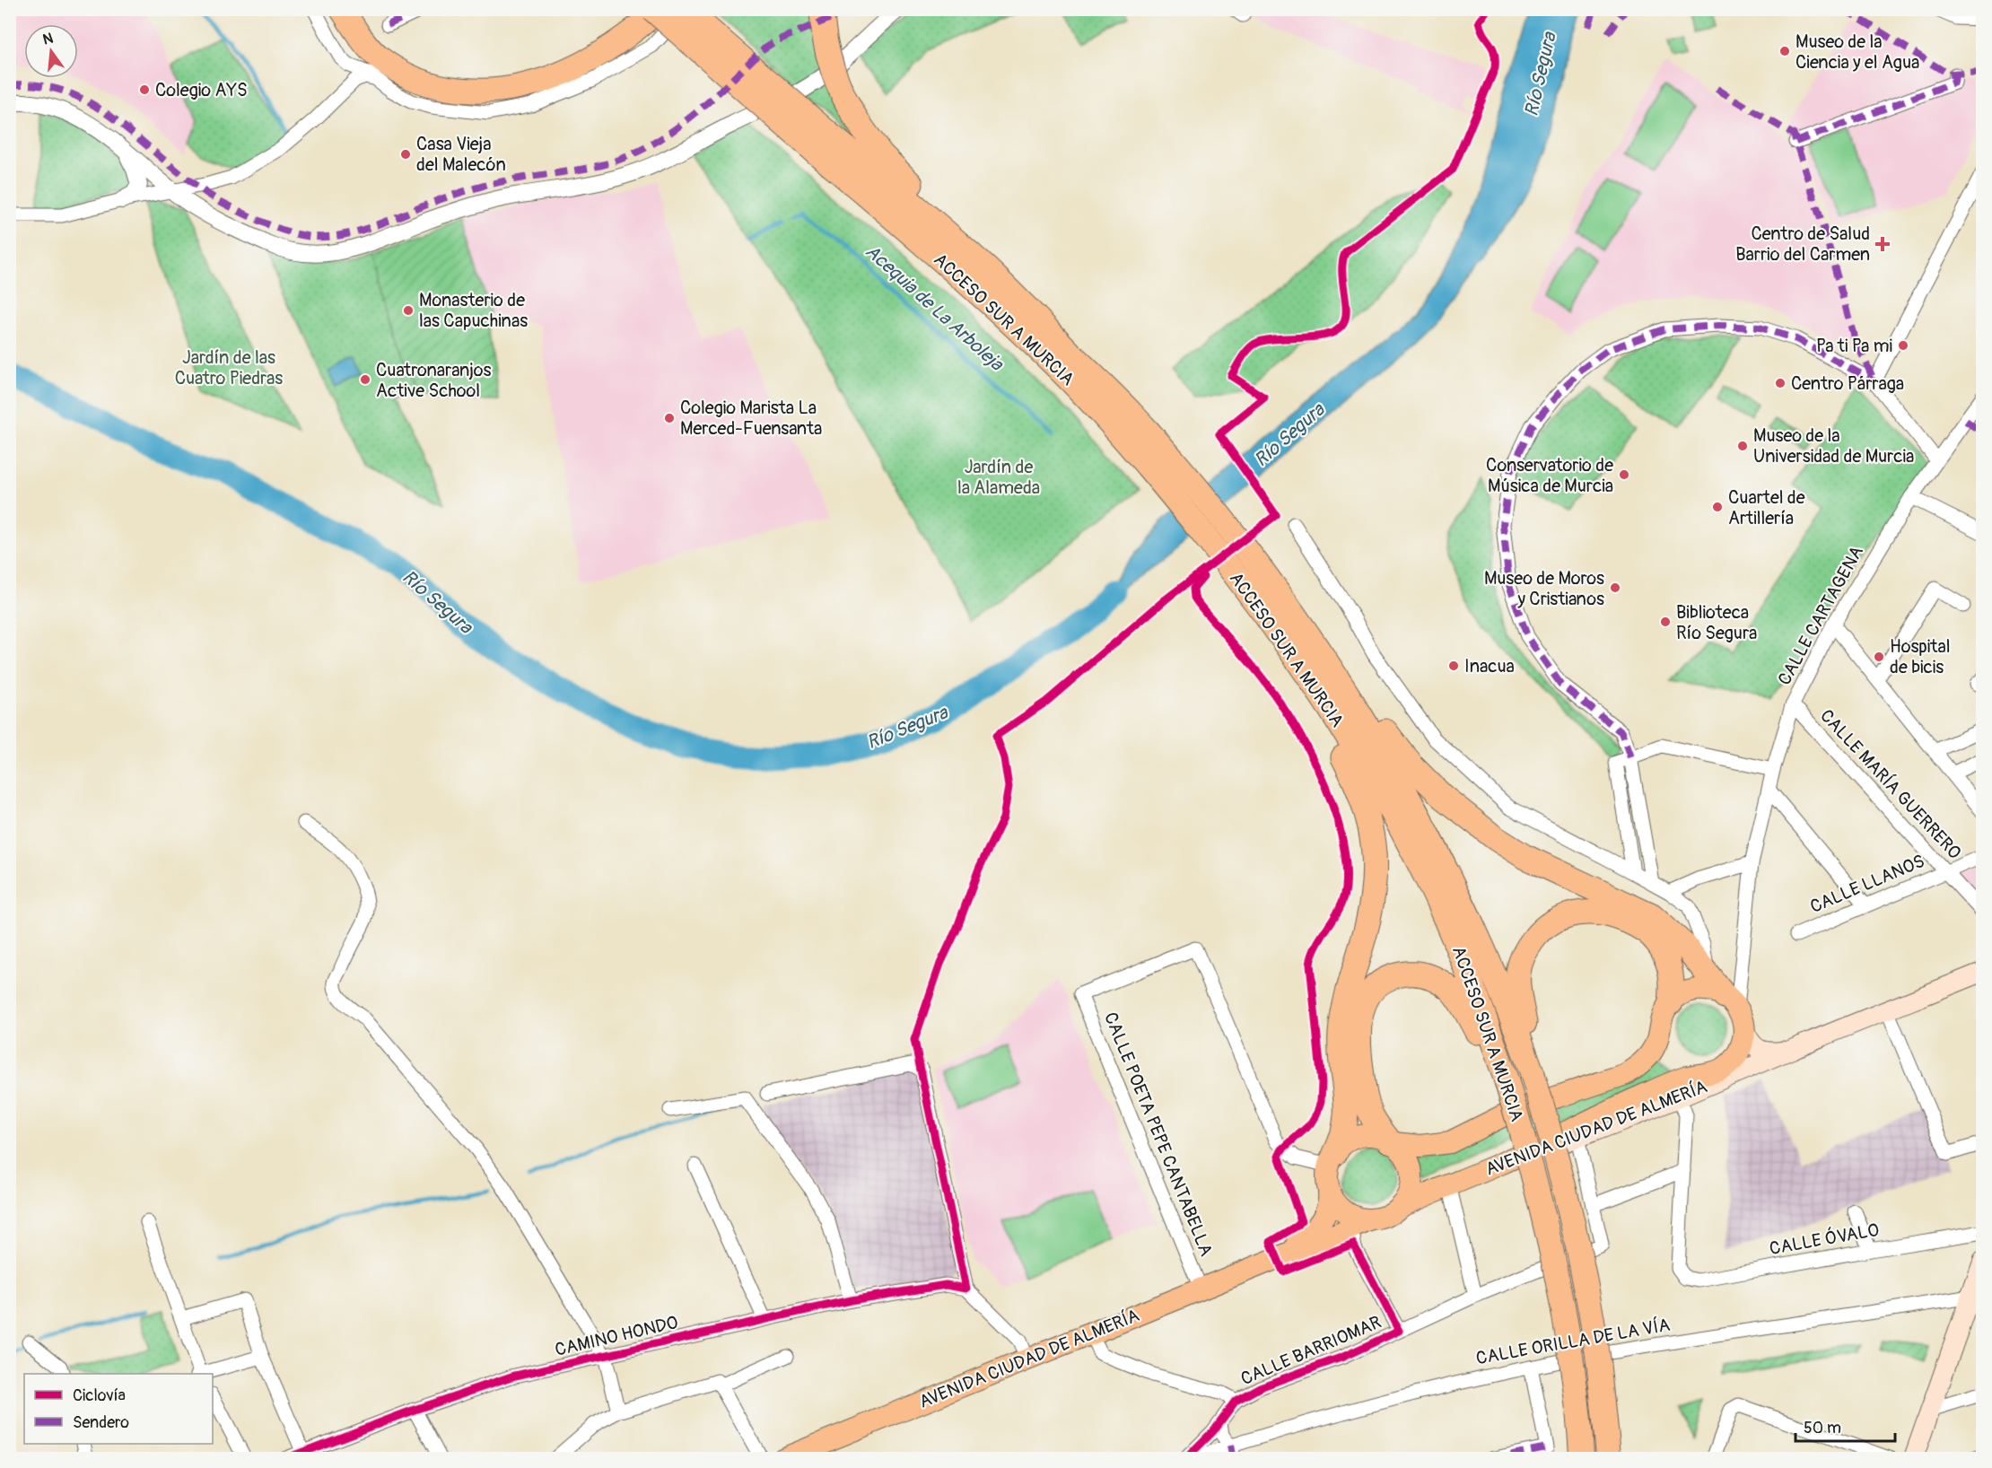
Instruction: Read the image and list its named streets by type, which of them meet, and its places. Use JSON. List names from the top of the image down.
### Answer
{
  "streets": {
    "highway": ["ACCESO SUR A MURCIA"],
    "main road": ["AVENIDA CIUDAD DE ALMERÍA"],
    "street": [
      "CALLE CARTAGENA",
      "CALLE MARÍA GUERRERO",
      "CALLE LLANOS",
      "CALLE POETA PEPE CANTABELLA",
      "CALLE ÓVALO",
      "CAMINO HONDO",
      "CALLE ORILLA DE LA VÍA",
      "CALLE BARRIOMAR"
    ]
  },
  "crossings": [
    ["CALLE CARTAGENA", "CALLE MARÍA GUERRERO"],
    ["CALLE CARTAGENA", "AVENIDA CIUDAD DE ALMERÍA"],
    ["CALLE MARÍA GUERRERO", "CALLE LLANOS"],
    ["AVENIDA CIUDAD DE ALMERÍA", "CALLE POETA PEPE CANTABELLA"],
    ["AVENIDA CIUDAD DE ALMERÍA", "CALLE BARRIOMAR"]
  ],
  "water": ["Río Segura", "Acequia de La Arboleja"],
  "parks": ["Jardín de las Cuatro Piedras", "Jardín de la Alameda"],
  "places": {
    "other": [
      "Museo de la Ciencia y el Agua",
      "Colegio AYS",
      "Casa Vieja del Malecón",
      "Monasterio de las Capuchinas",
      "Pa ti Pa mi",
      "Cuatronaranjos Active School",
      "Centro Párraga",
      "Colegio Marista La Merced-Fuensanta",
      "Museo de la Universidad de Murcia",
      "Conservatorio de Música de Murcia",
      "Cuartel de Artillería",
      "Museo de Moros y Cristianos",
      "Biblioteca Río Segura",
      "Hospital de bicis",
      "Inacua"
    ],
    "health": ["Centro de Salud Barrio del Carmen"]
  },
  "legend": ["Ciclovía", "Sendero"],
  "scale_bar": "50 m",
  "north": "top"
}
